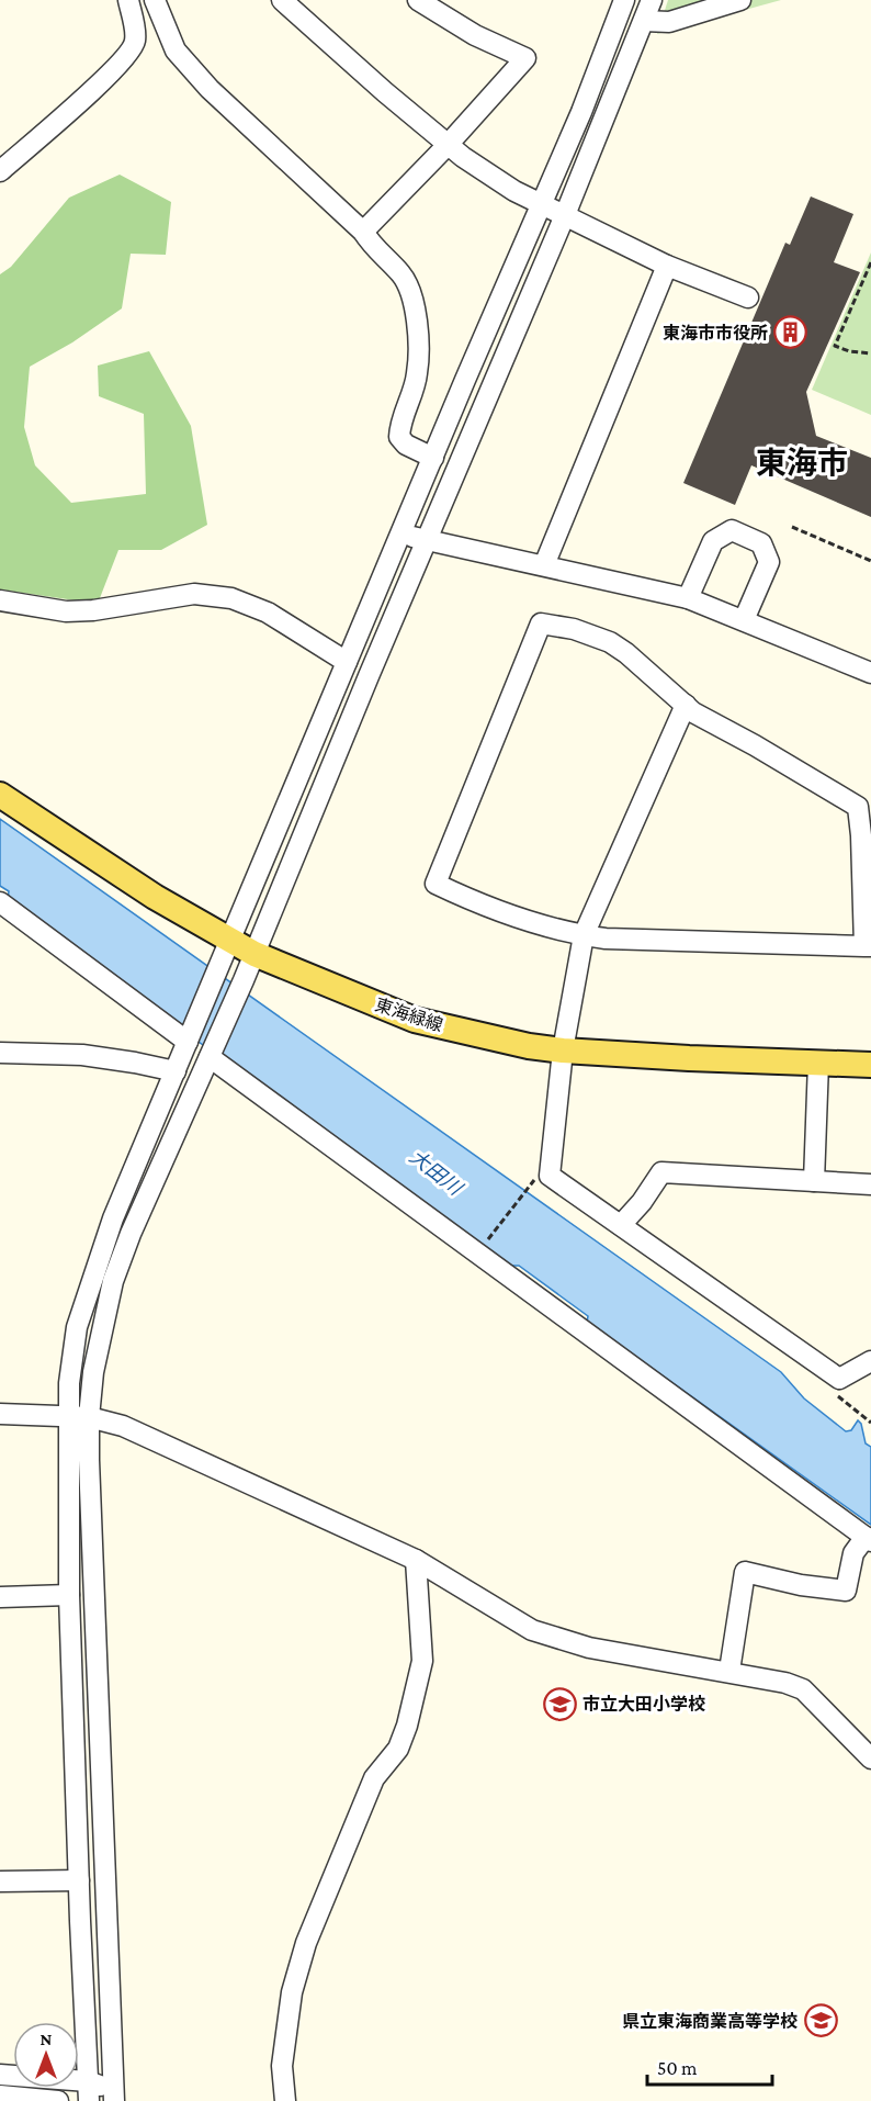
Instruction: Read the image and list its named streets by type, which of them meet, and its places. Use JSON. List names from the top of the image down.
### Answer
{
  "streets": {
    "main road": ["東海緑線"]
  },
  "districts": ["東海市"],
  "water": ["大田川"],
  "places": {
    "building": ["東海市市役所"],
    "school or university": ["市立大田小学校", "県立東海商業高等学校"]
  },
  "scale_bar": "50 m",
  "north": "top"
}
